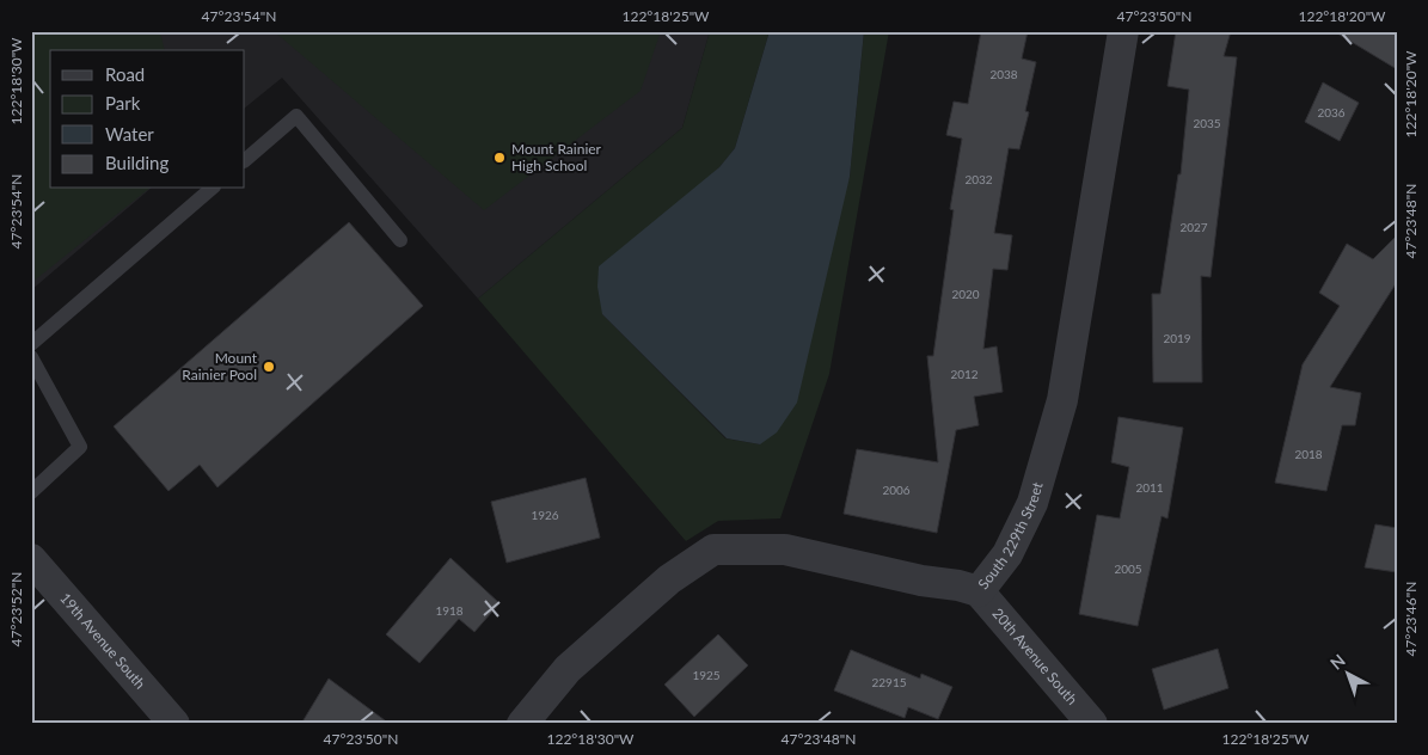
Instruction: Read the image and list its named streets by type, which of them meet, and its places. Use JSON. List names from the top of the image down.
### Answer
{
  "streets": {
    "street": ["South 229th Street", "19th Avenue South", "20th Avenue South"]
  },
  "crossings": [
    ["South 229th Street", "20th Avenue South"]
  ],
  "places": ["Mount Rainier High School", "Mount Rainier Pool"],
  "house_numbers": [
    "2038",
    "2036",
    "2035",
    "2032",
    "2027",
    "2020",
    "2019",
    "2012",
    "2018",
    "2011",
    "2006",
    "1926",
    "2005",
    "1918",
    "1925",
    "22915"
  ],
  "legend": [
    "Road",
    "Park",
    "Water",
    "Building"
  ],
  "north": "top left",
  "coordinates": [
    "47°23'54\"N",
    "122°18'25\"W",
    "47°23'50\"N",
    "122°18'20\"W",
    "122°18'30\"W",
    "47°23'48\"N",
    "47°23'52\"N",
    "47°23'46\"N"
  ]
}
